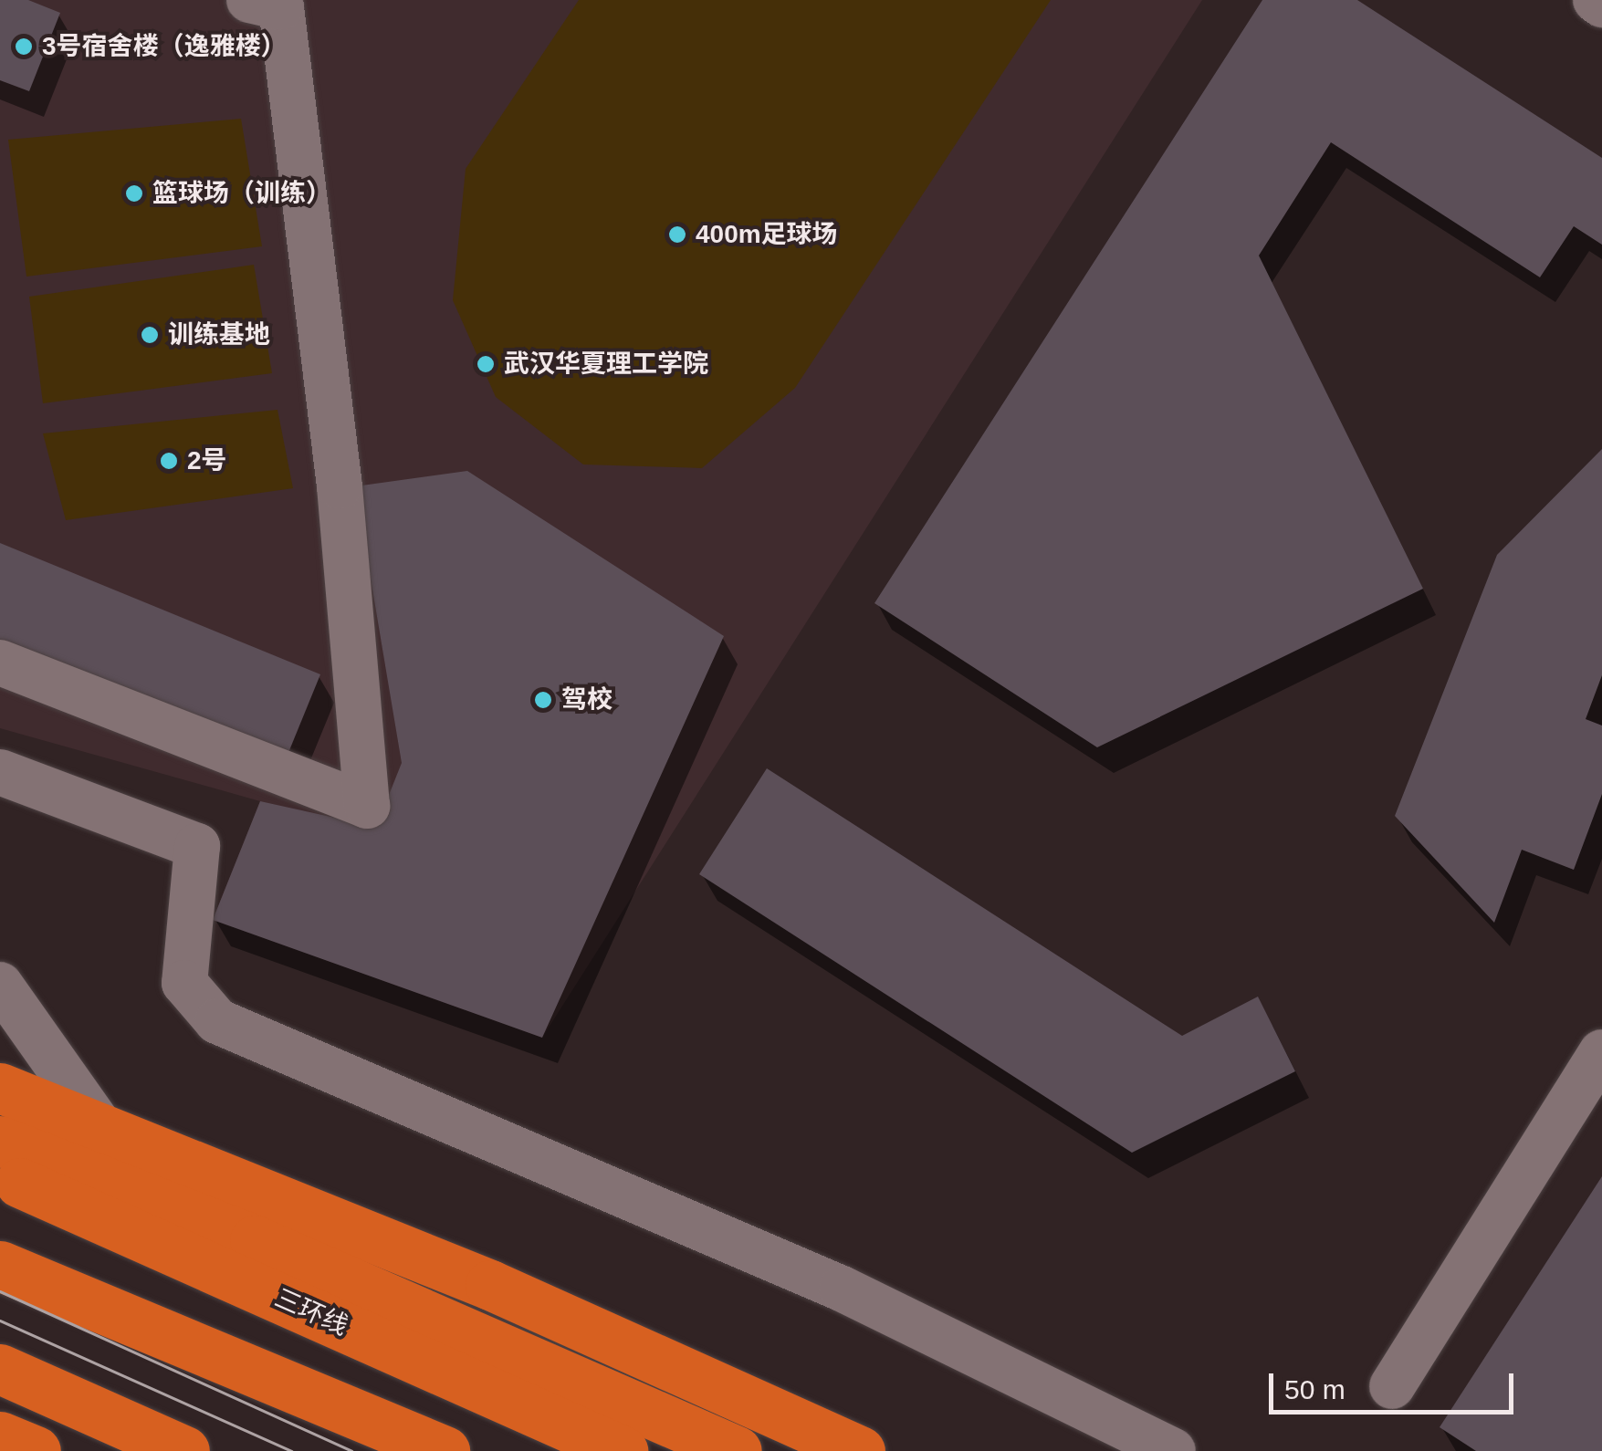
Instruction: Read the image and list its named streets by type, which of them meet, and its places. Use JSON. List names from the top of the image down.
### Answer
{
  "streets": {
    "highway": ["三环线"]
  },
  "places": [
    "3号宿舍楼（逸雅楼）",
    "篮球场（训练）",
    "400m足球场",
    "训练基地",
    "武汉华夏理工学院",
    "2号",
    "驾校"
  ],
  "scale_bar": "50 m"
}
